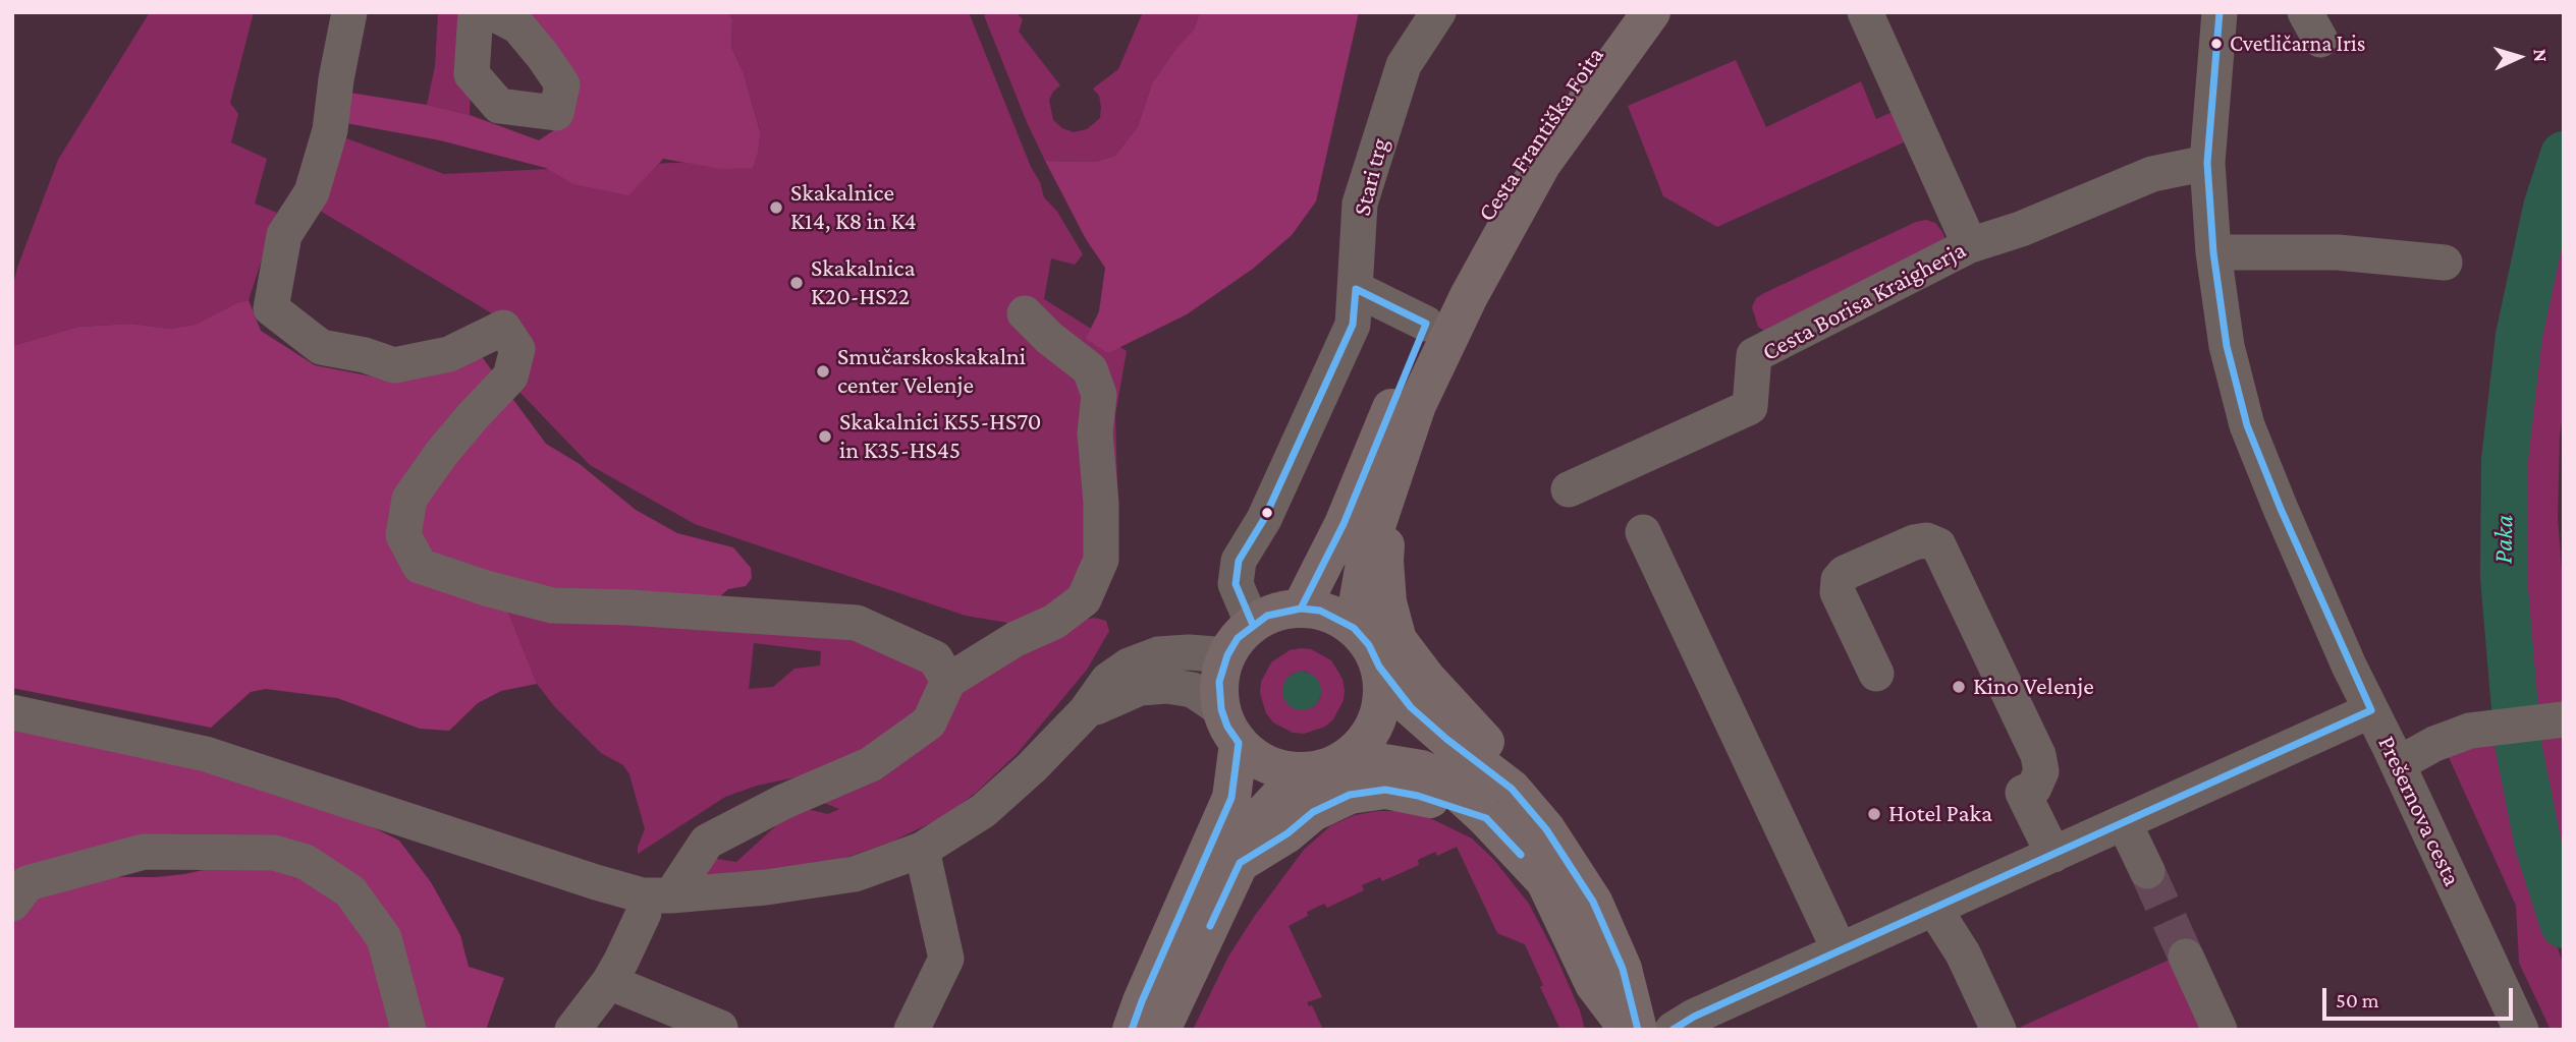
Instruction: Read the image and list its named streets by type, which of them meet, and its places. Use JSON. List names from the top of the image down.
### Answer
{
  "streets": {
    "main road": ["Cesta Františka Foita"],
    "street": ["Stari trg", "Cesta Borisa Kraigherja", "Prešernova cesta"]
  },
  "crossings": [
    ["Cesta Františka Foita", "Stari trg"],
    ["Cesta Borisa Kraigherja", "Prešernova cesta"]
  ],
  "water": ["Paka"],
  "places": [
    "Cvetličarna Iris",
    "Skakalnice K14, K8 in K4",
    "Skakalnica K20-HS22",
    "Smučarskoskakalni center Velenje",
    "Skakalnici K55-HS70 in K35-HS45",
    "Kino Velenje",
    "Hotel Paka"
  ],
  "scale_bar": "50 m",
  "north": "right"
}
